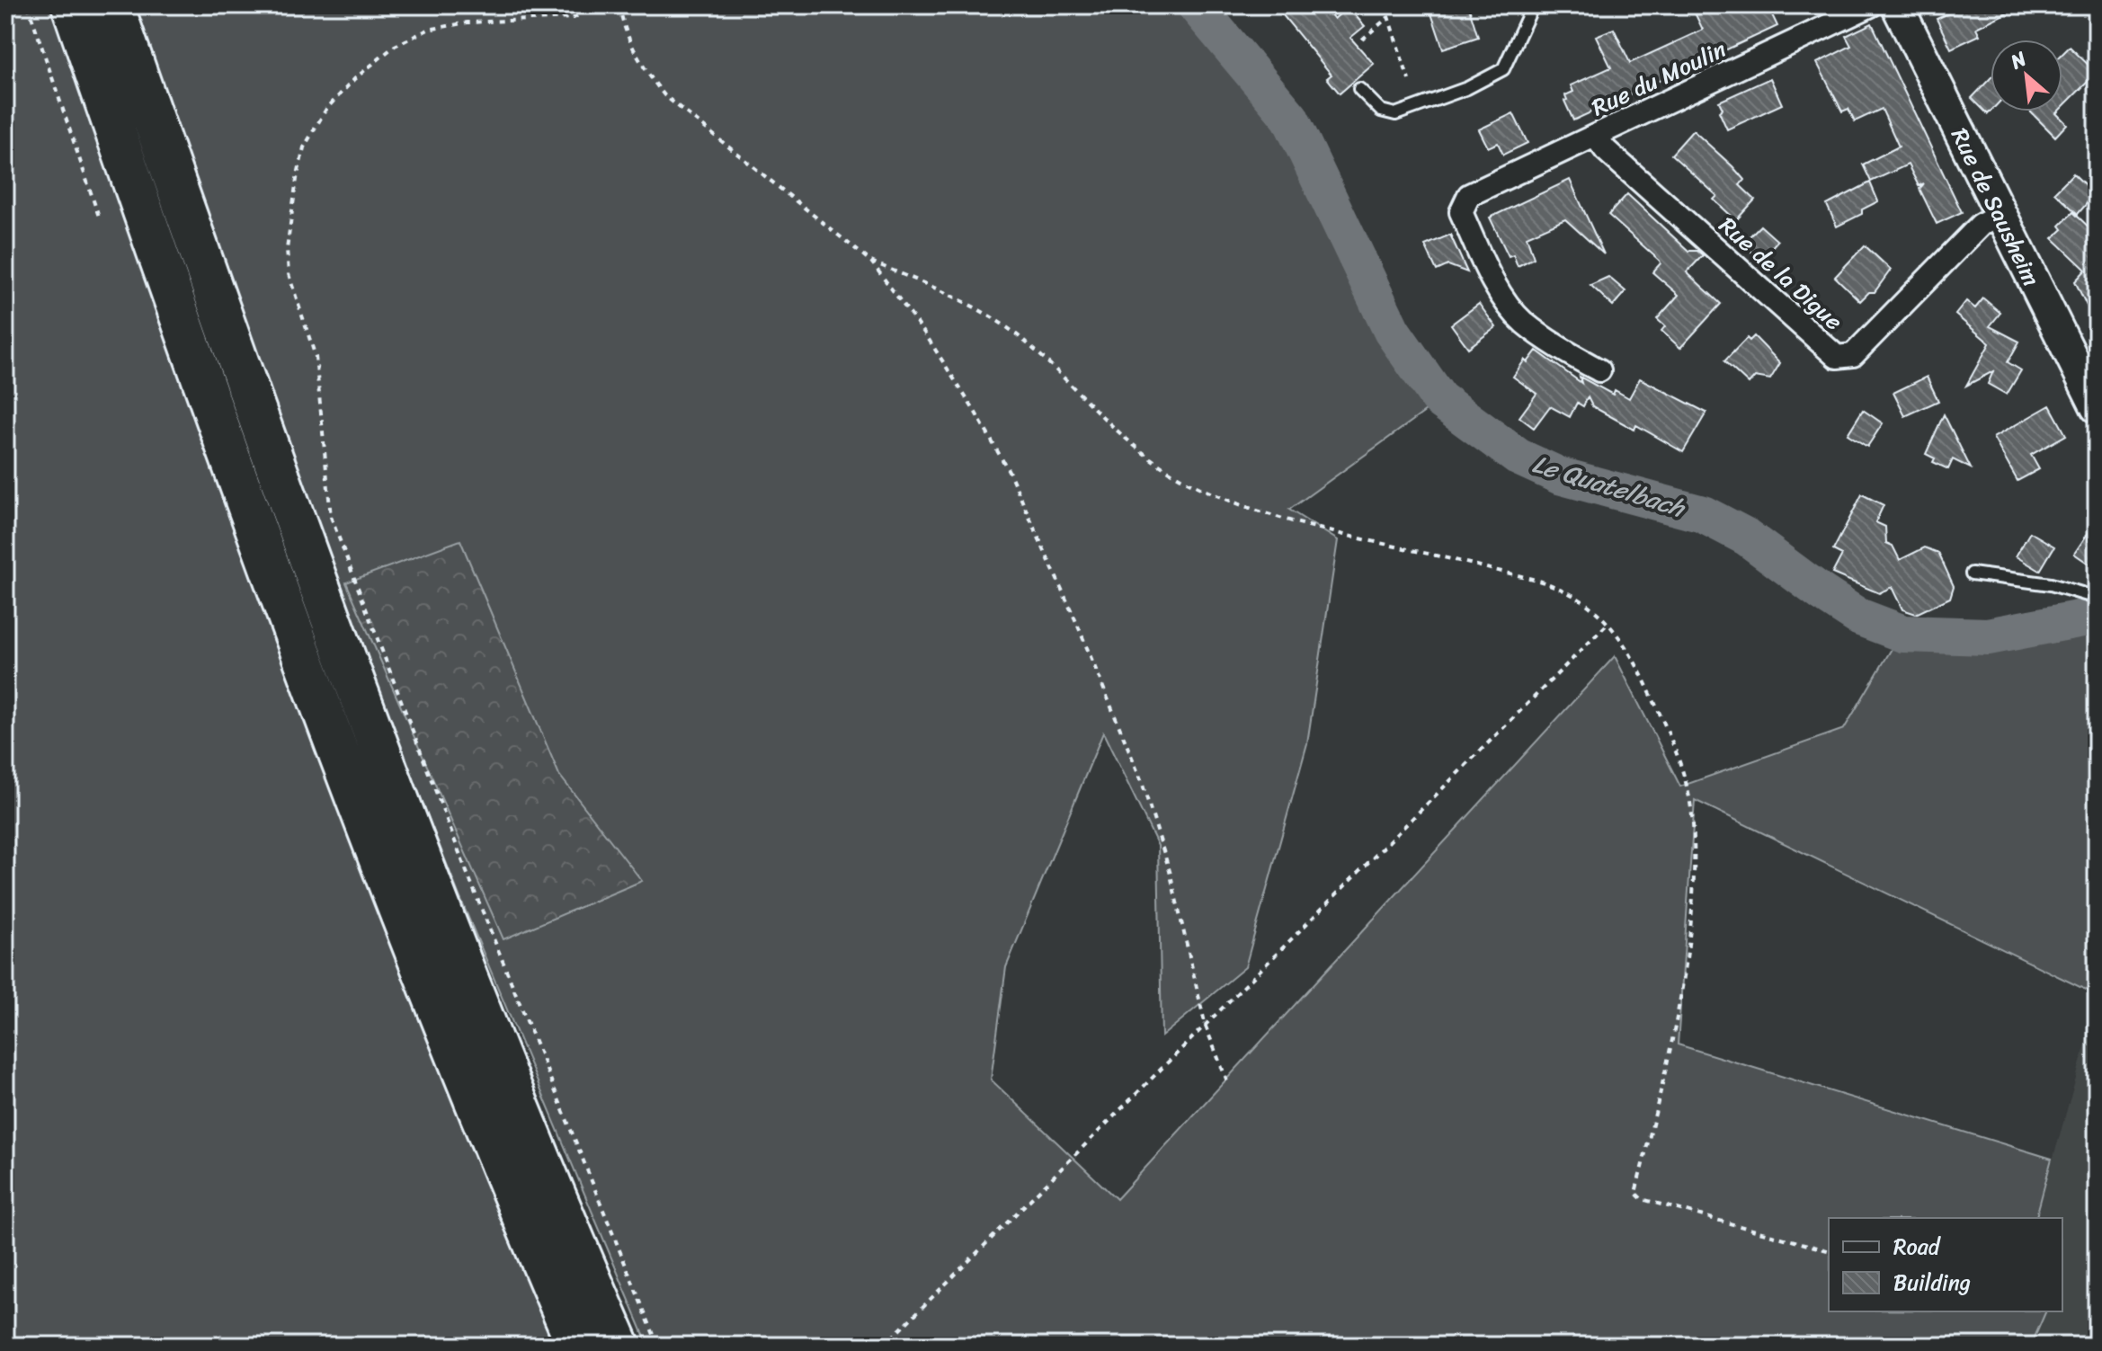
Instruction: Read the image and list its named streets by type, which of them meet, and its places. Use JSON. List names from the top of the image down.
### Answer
{
  "streets": {
    "main road": ["Rue de Sausheim"],
    "street": ["Rue du Moulin", "Rue de la Digue"]
  },
  "crossings": [
    ["Rue du Moulin", "Rue de la Digue"],
    ["Rue de Sausheim", "Rue de la Digue"]
  ],
  "water": ["Le Quatelbach"],
  "legend": ["Road", "Building"],
  "north": "top left"
}
